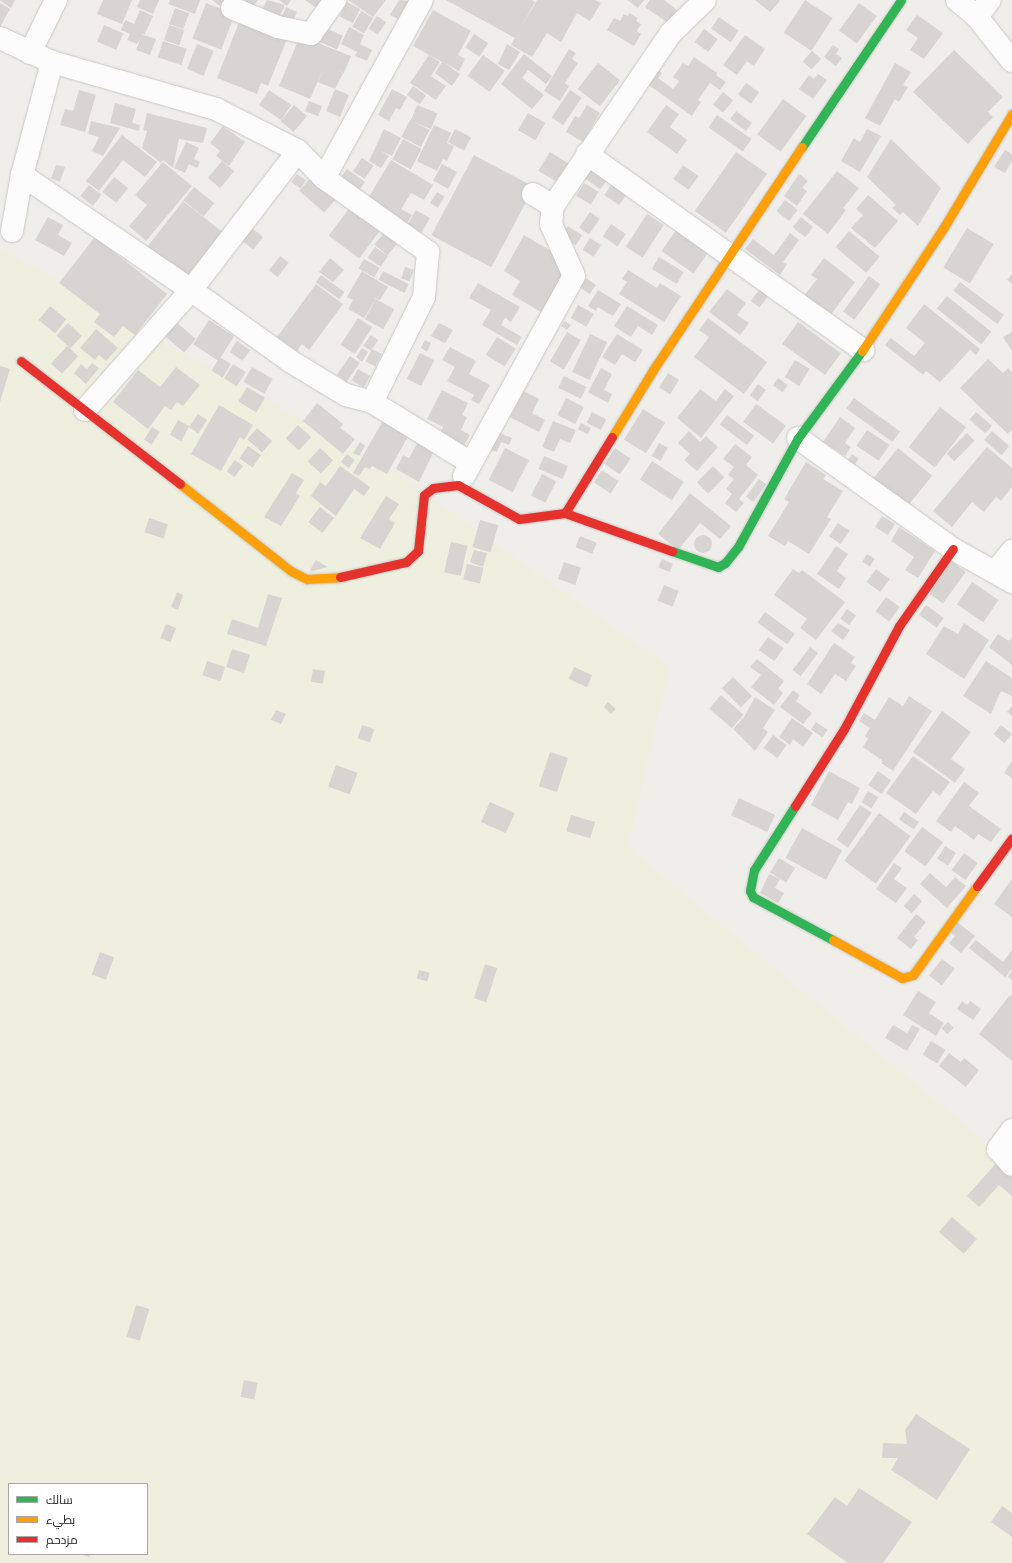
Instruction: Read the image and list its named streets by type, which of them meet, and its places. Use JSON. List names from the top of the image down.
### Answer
{
  "legend": ["سالك", "بطيء", "مزدحم"]
}
